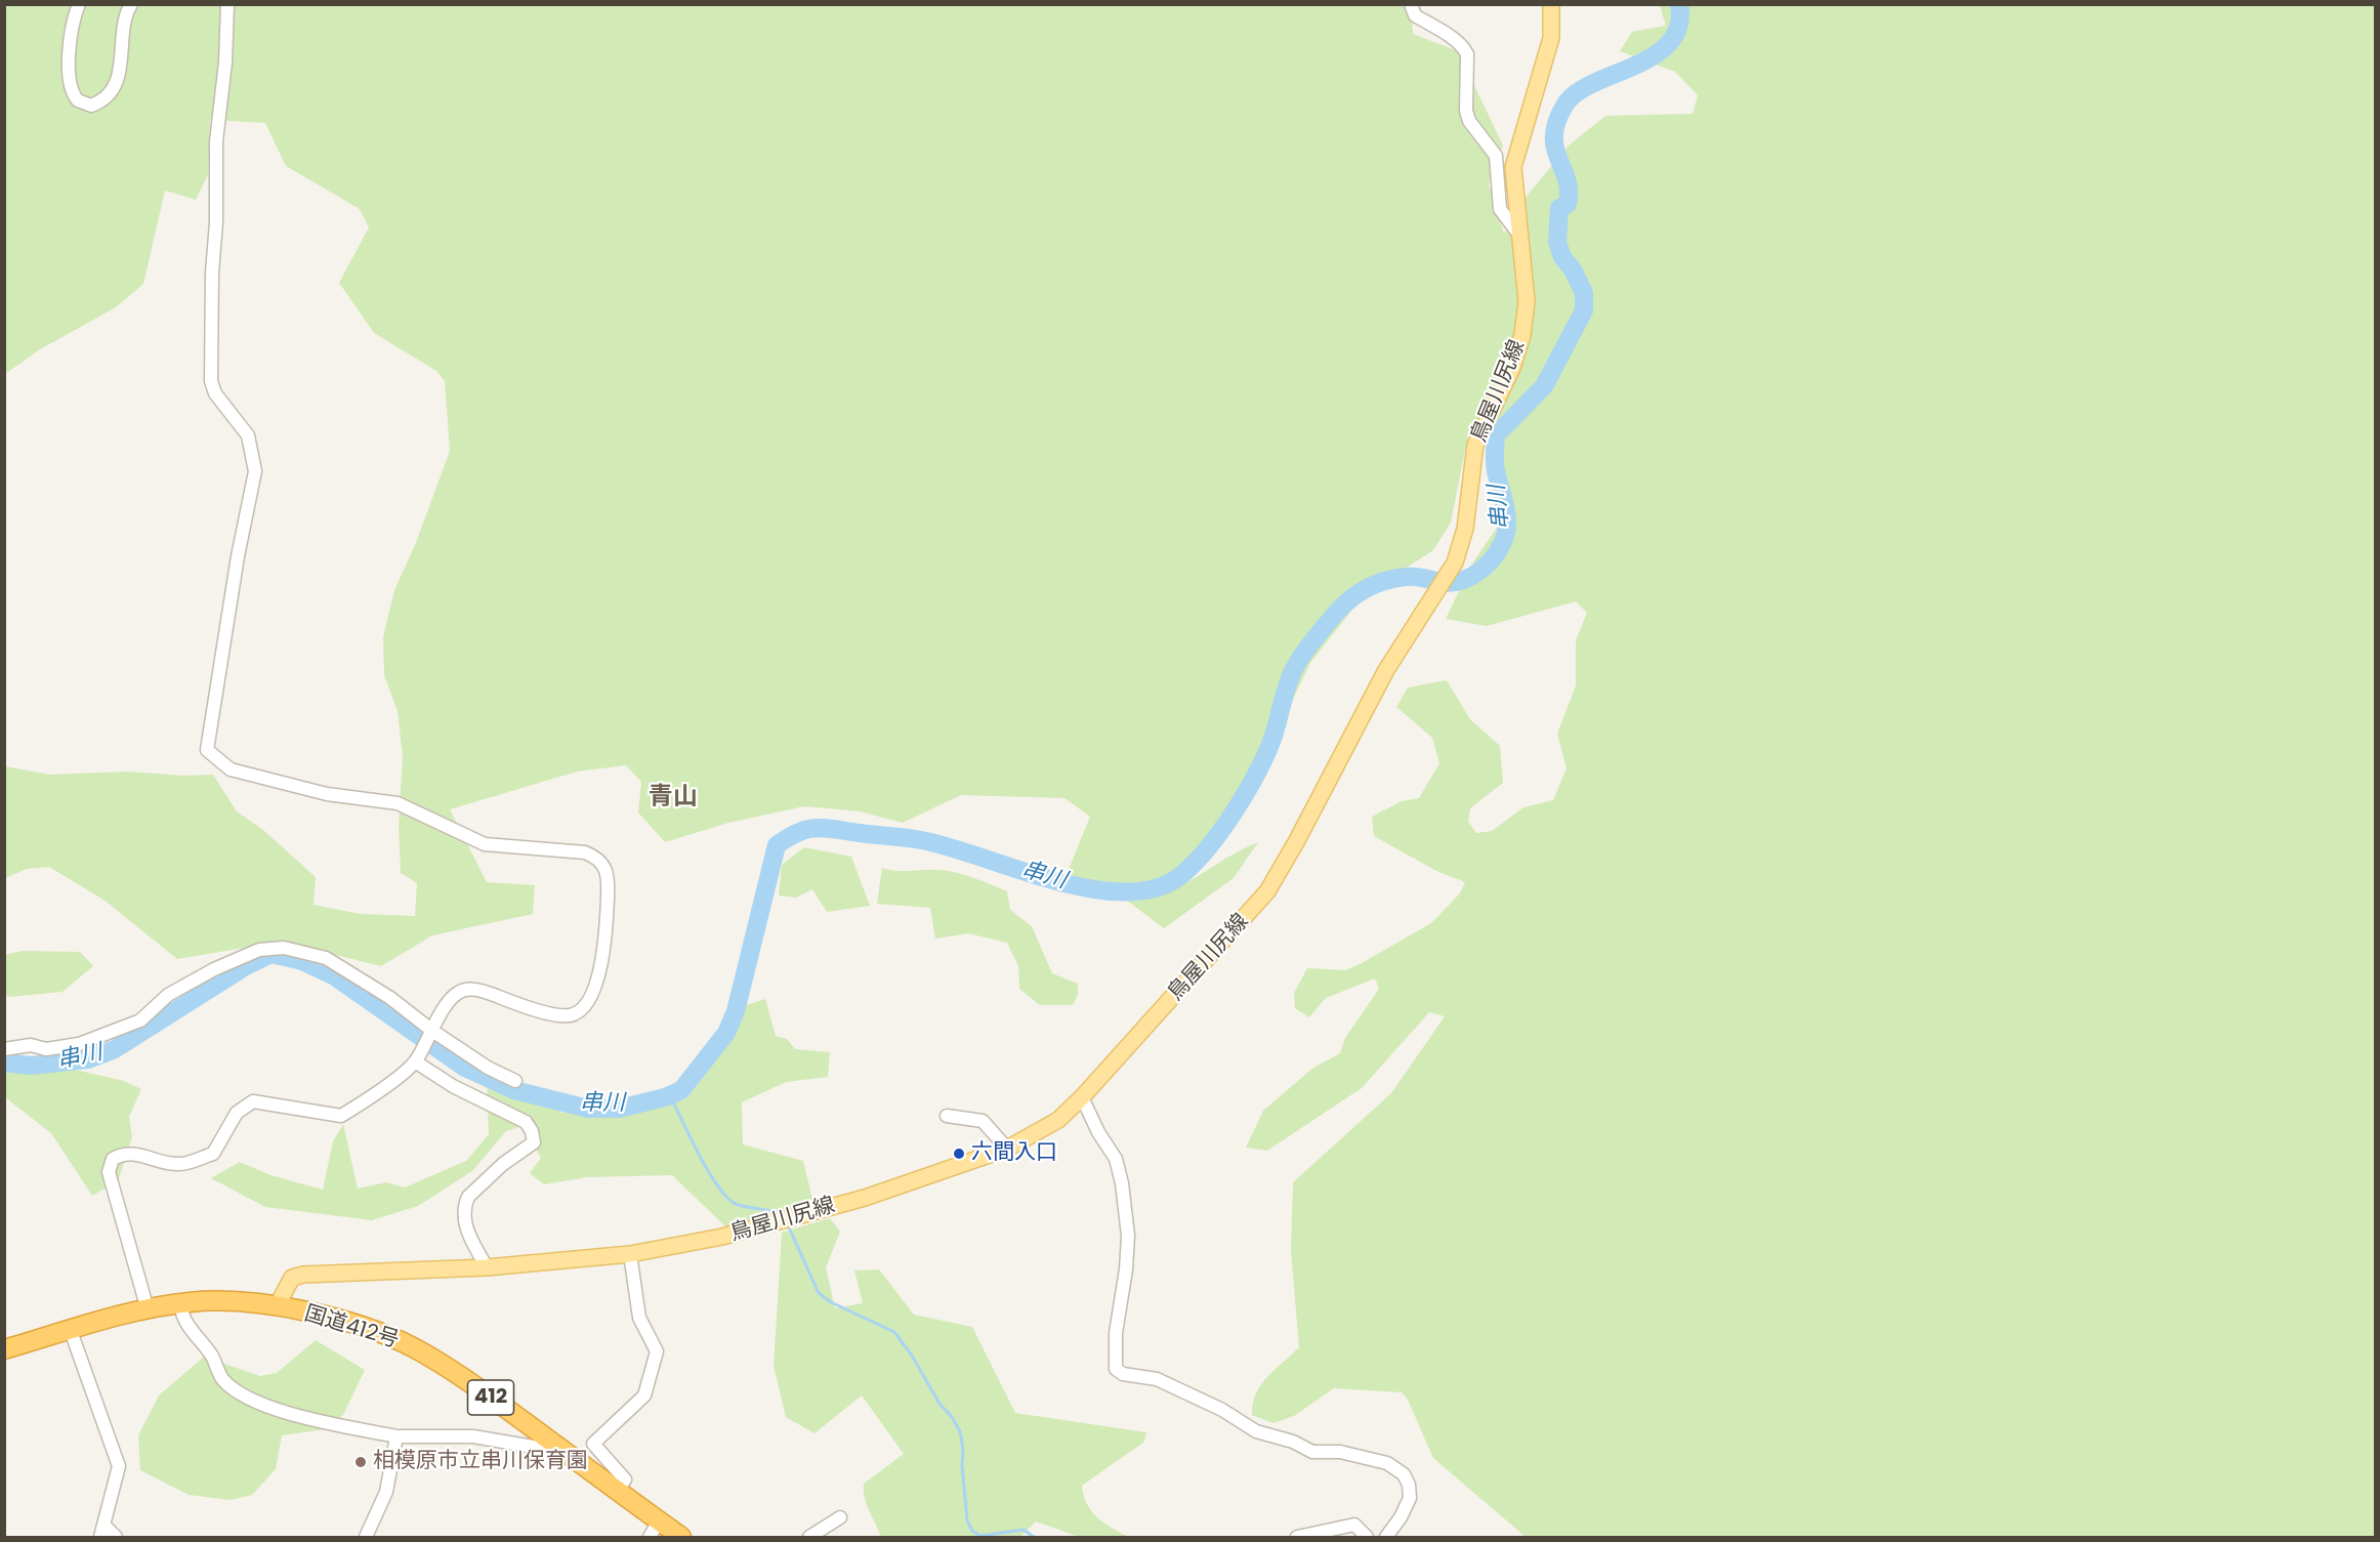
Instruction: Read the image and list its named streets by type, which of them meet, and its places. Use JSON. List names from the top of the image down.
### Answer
{
  "streets": {
    "highway": ["国道412号", "412"],
    "main road": ["鳥屋川尻線"]
  },
  "crossings": [
    ["鳥屋川尻線", "国道412号"]
  ],
  "districts": ["青山"],
  "water": ["串川"],
  "places": ["六間入口", "相模原市立串川保育園"]
}
